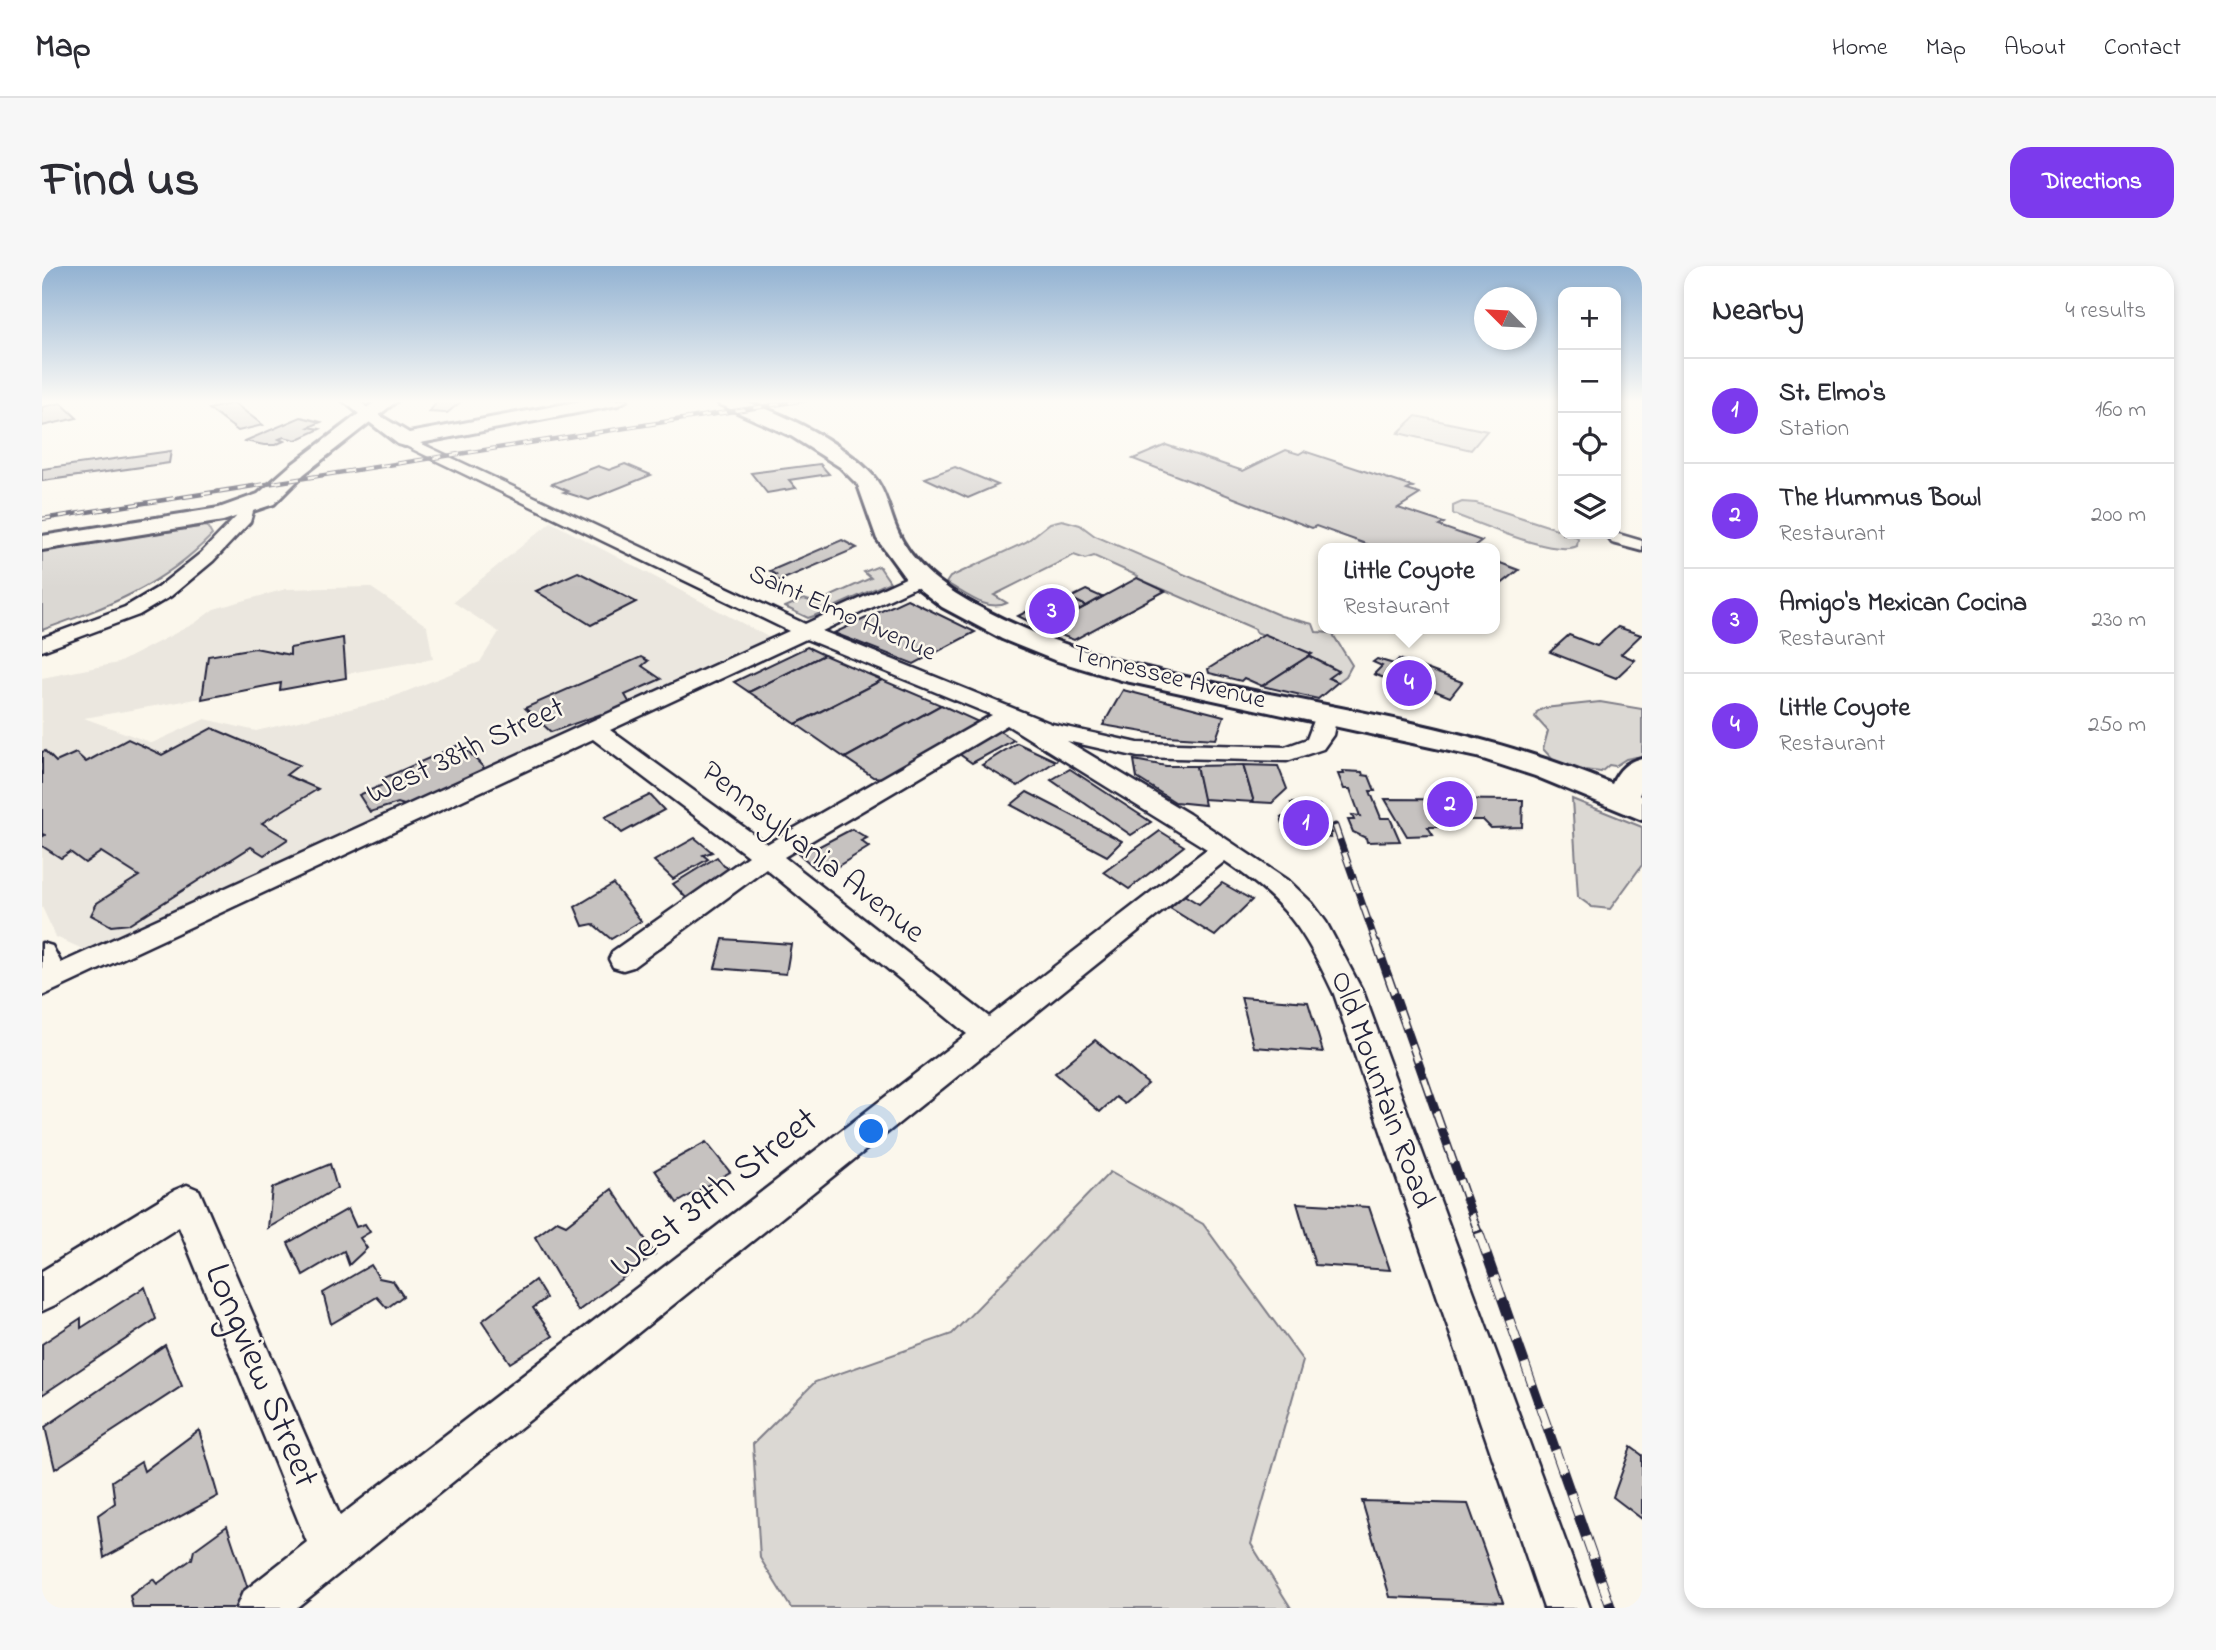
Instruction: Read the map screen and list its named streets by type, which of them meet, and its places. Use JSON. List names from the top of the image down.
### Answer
{
  "streets": {
    "main road": ["Tennessee Avenue"],
    "street": [
      "Saint Elmo Avenue",
      "West 38th Street",
      "Pennsylvania Avenue",
      "Old Mountain Road",
      "West 39th Street",
      "Longview Street"
    ]
  },
  "crossings": [
    ["Saint Elmo Avenue", "Tennessee Avenue"],
    ["Saint Elmo Avenue", "West 38th Street"],
    ["Saint Elmo Avenue", "Old Mountain Road"],
    ["Tennessee Avenue", "West 38th Street"],
    ["West 38th Street", "Pennsylvania Avenue"],
    ["Pennsylvania Avenue", "West 39th Street"],
    ["Old Mountain Road", "West 39th Street"],
    ["West 39th Street", "Longview Street"]
  ],
  "north": "top left",
  "page": {
    "header": "Map",
    "nav": [
      "Home",
      "Map",
      "About",
      "Contact"
    ],
    "title": "Find us",
    "buttons": "Directions",
    "heading": ["Nearby", "4 results"],
    "map_buttons": ["+", "−"],
    "list": [
      {
        "mark": "1",
        "name": "St. Elmo's",
        "note": "Station",
        "value": "160 m"
      },
      {
        "mark": "2",
        "name": "The Hummus Bowl",
        "note": "Restaurant",
        "value": "200 m"
      },
      {
        "mark": "3",
        "name": "Amigo's Mexican Cocina",
        "note": "Restaurant",
        "value": "230 m"
      },
      {
        "mark": "4",
        "name": "Little Coyote",
        "note": "Restaurant",
        "value": "250 m"
      }
    ],
    "popup": ["Little Coyote", "Restaurant"],
    "pins": [
      "3",
      "4",
      "2",
      "1"
    ]
  }
}
